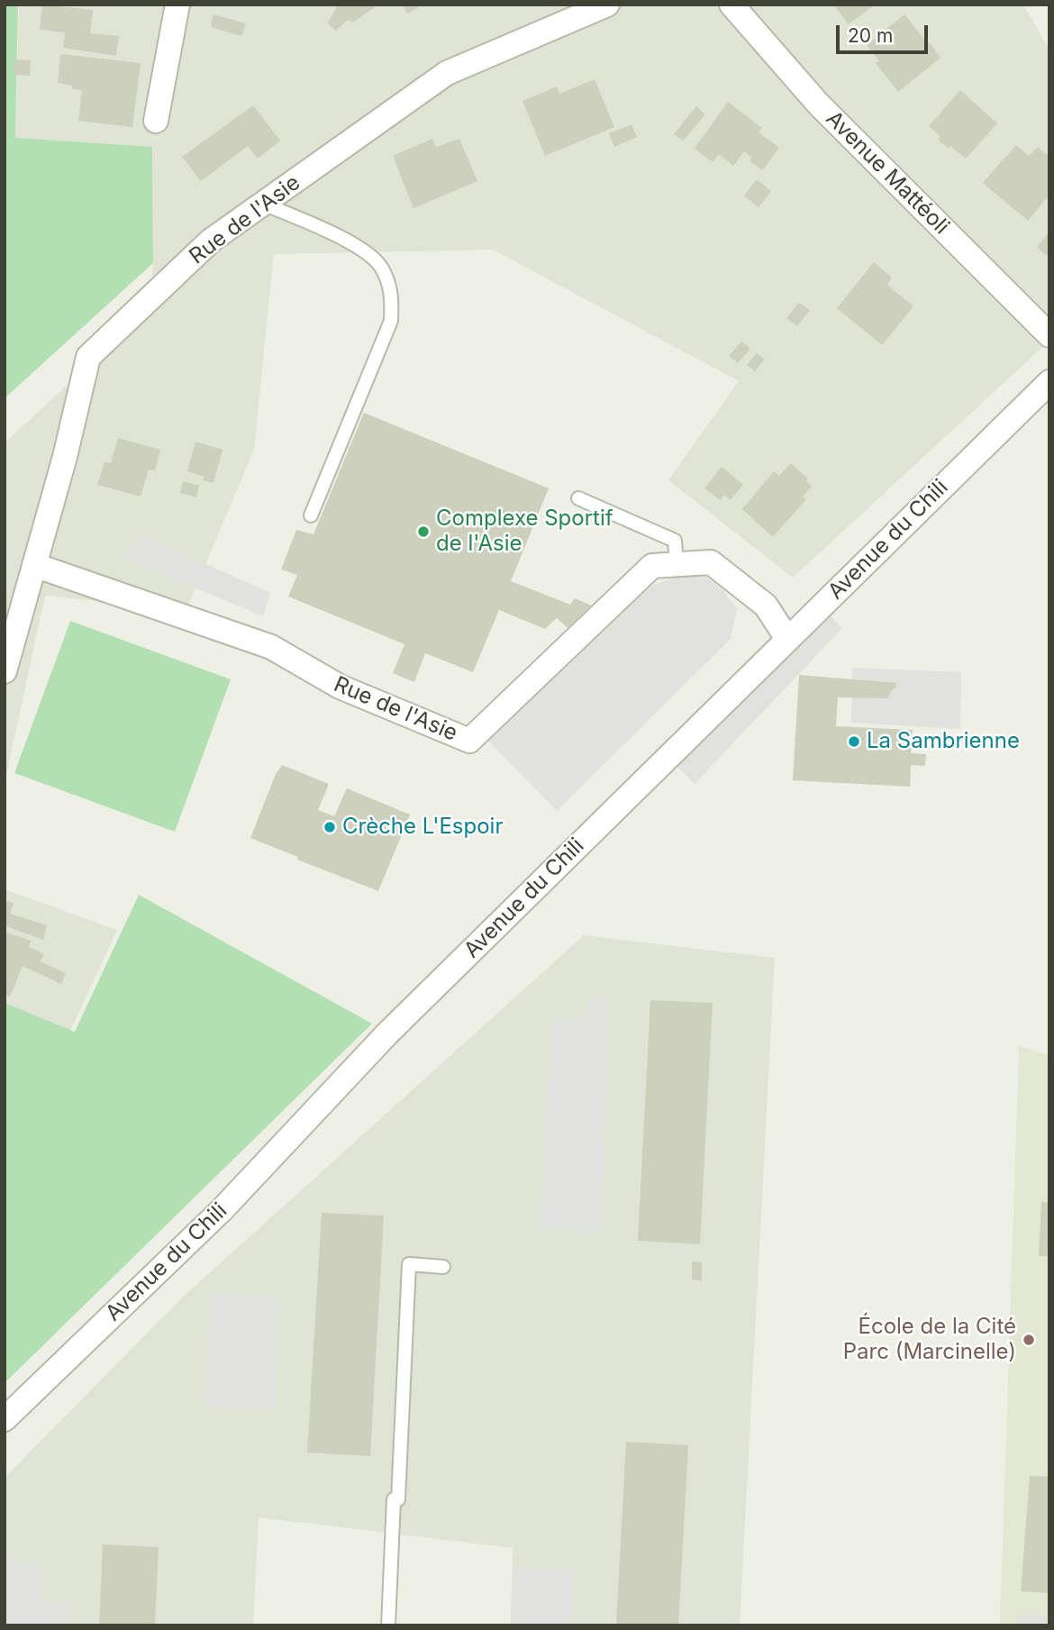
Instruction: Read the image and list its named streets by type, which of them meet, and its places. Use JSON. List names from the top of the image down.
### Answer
{
  "streets": {
    "street": ["Avenue Mattéoli", "Rue de l'Asie", "Avenue du Chili"]
  },
  "crossings": [
    ["Rue de l'Asie", "Avenue du Chili"]
  ],
  "places": [
    "Complexe Sportif de l'Asie",
    "La Sambrienne",
    "Crèche L'Espoir",
    "École de la Cité Parc (Marcinelle)"
  ],
  "scale_bar": "20 m"
}
